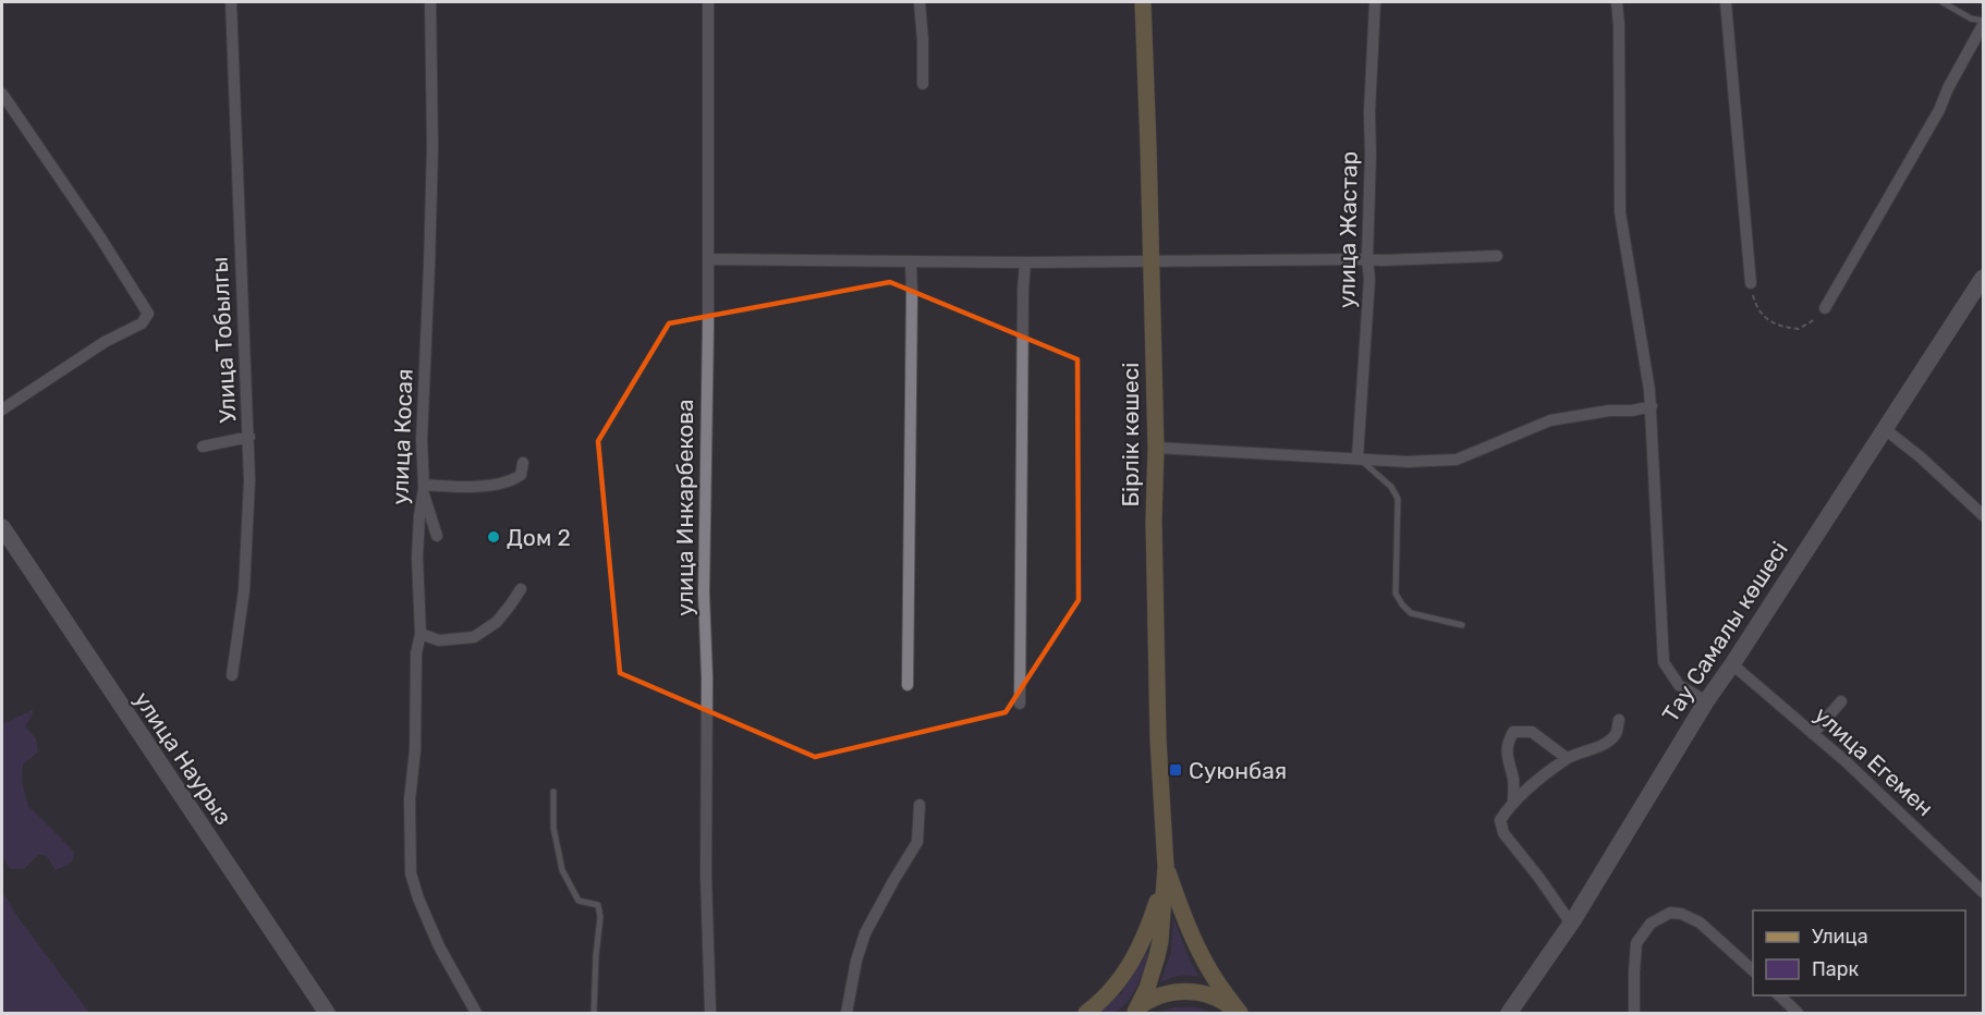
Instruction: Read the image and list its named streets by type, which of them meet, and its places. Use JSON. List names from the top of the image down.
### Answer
{
  "streets": {
    "main road": ["Бірлік көшесі"],
    "street": [
      "улица Жастар",
      "Улица Тобылгы",
      "улица Косая",
      "улица Инкарбекова",
      "Тау Самалы көшесі",
      "улица Наурыз",
      "улица Егемен"
    ]
  },
  "crossings": [
    ["Тау Самалы көшесі", "улица Егемен"]
  ],
  "places": {
    "other": ["Дом 2"],
    "transit": ["Суюнбая"]
  },
  "legend": ["Улица", "Парк"]
}
